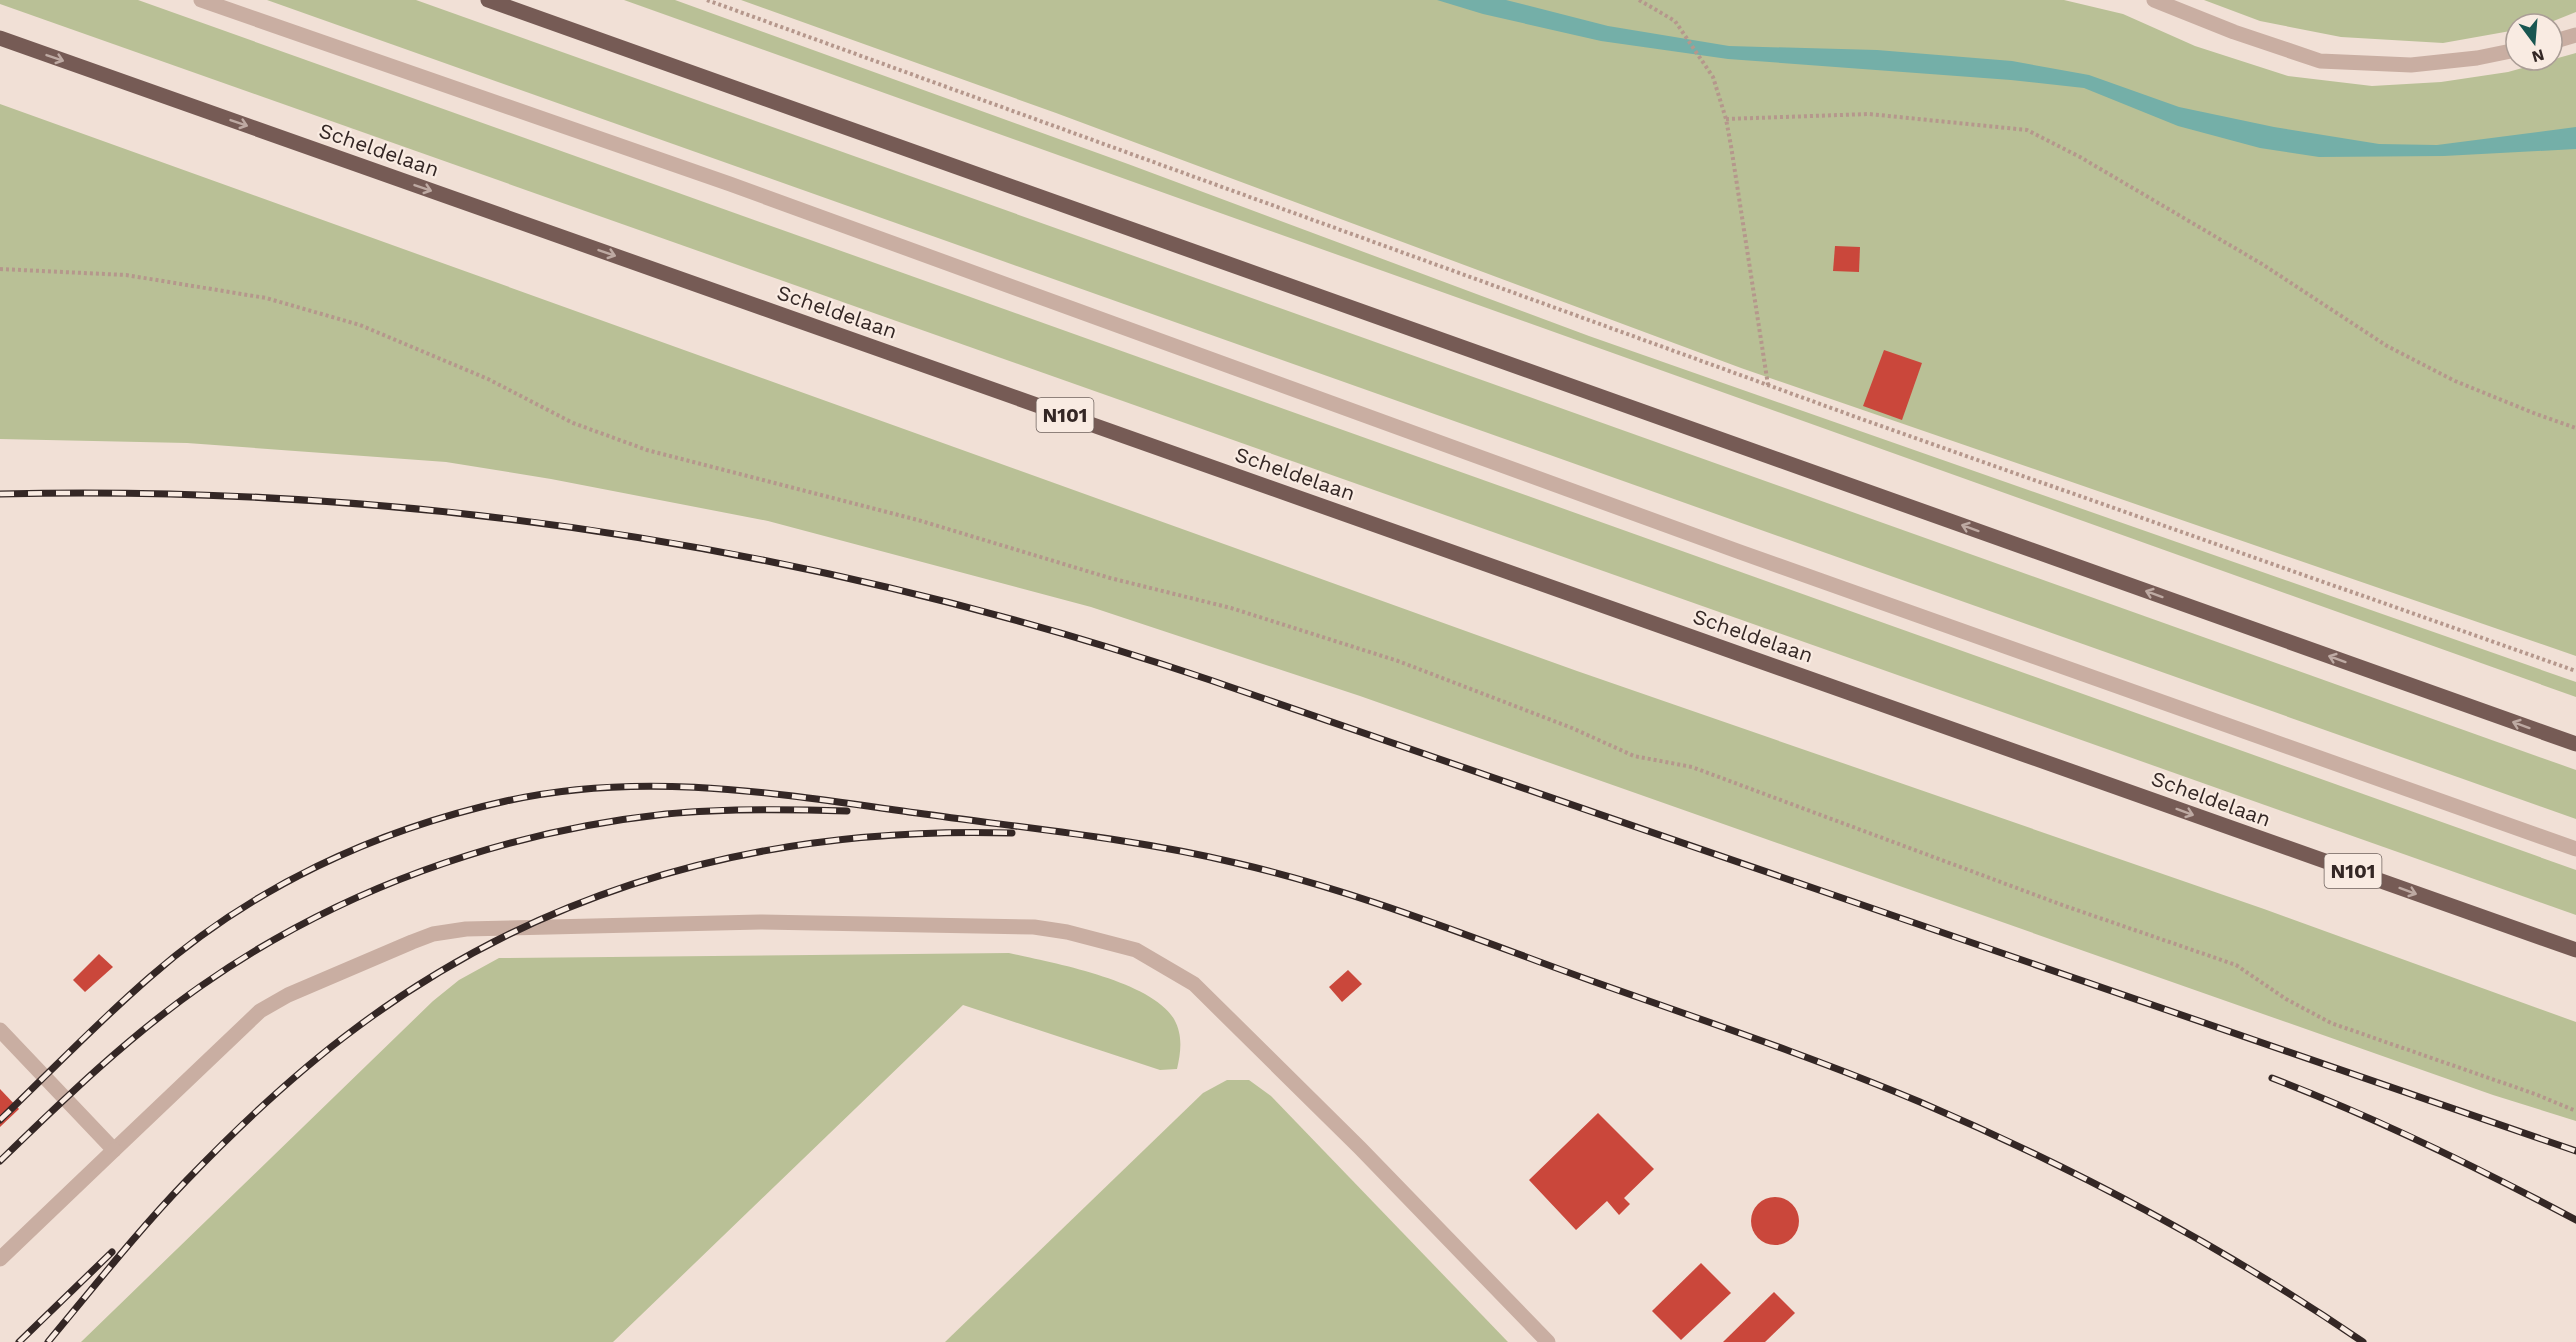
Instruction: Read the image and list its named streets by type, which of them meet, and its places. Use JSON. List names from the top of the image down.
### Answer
{
  "streets": {
    "main road": ["Scheldelaan", "N101"]
  },
  "one_way": ["Scheldelaan"],
  "north": "bottom"
}
